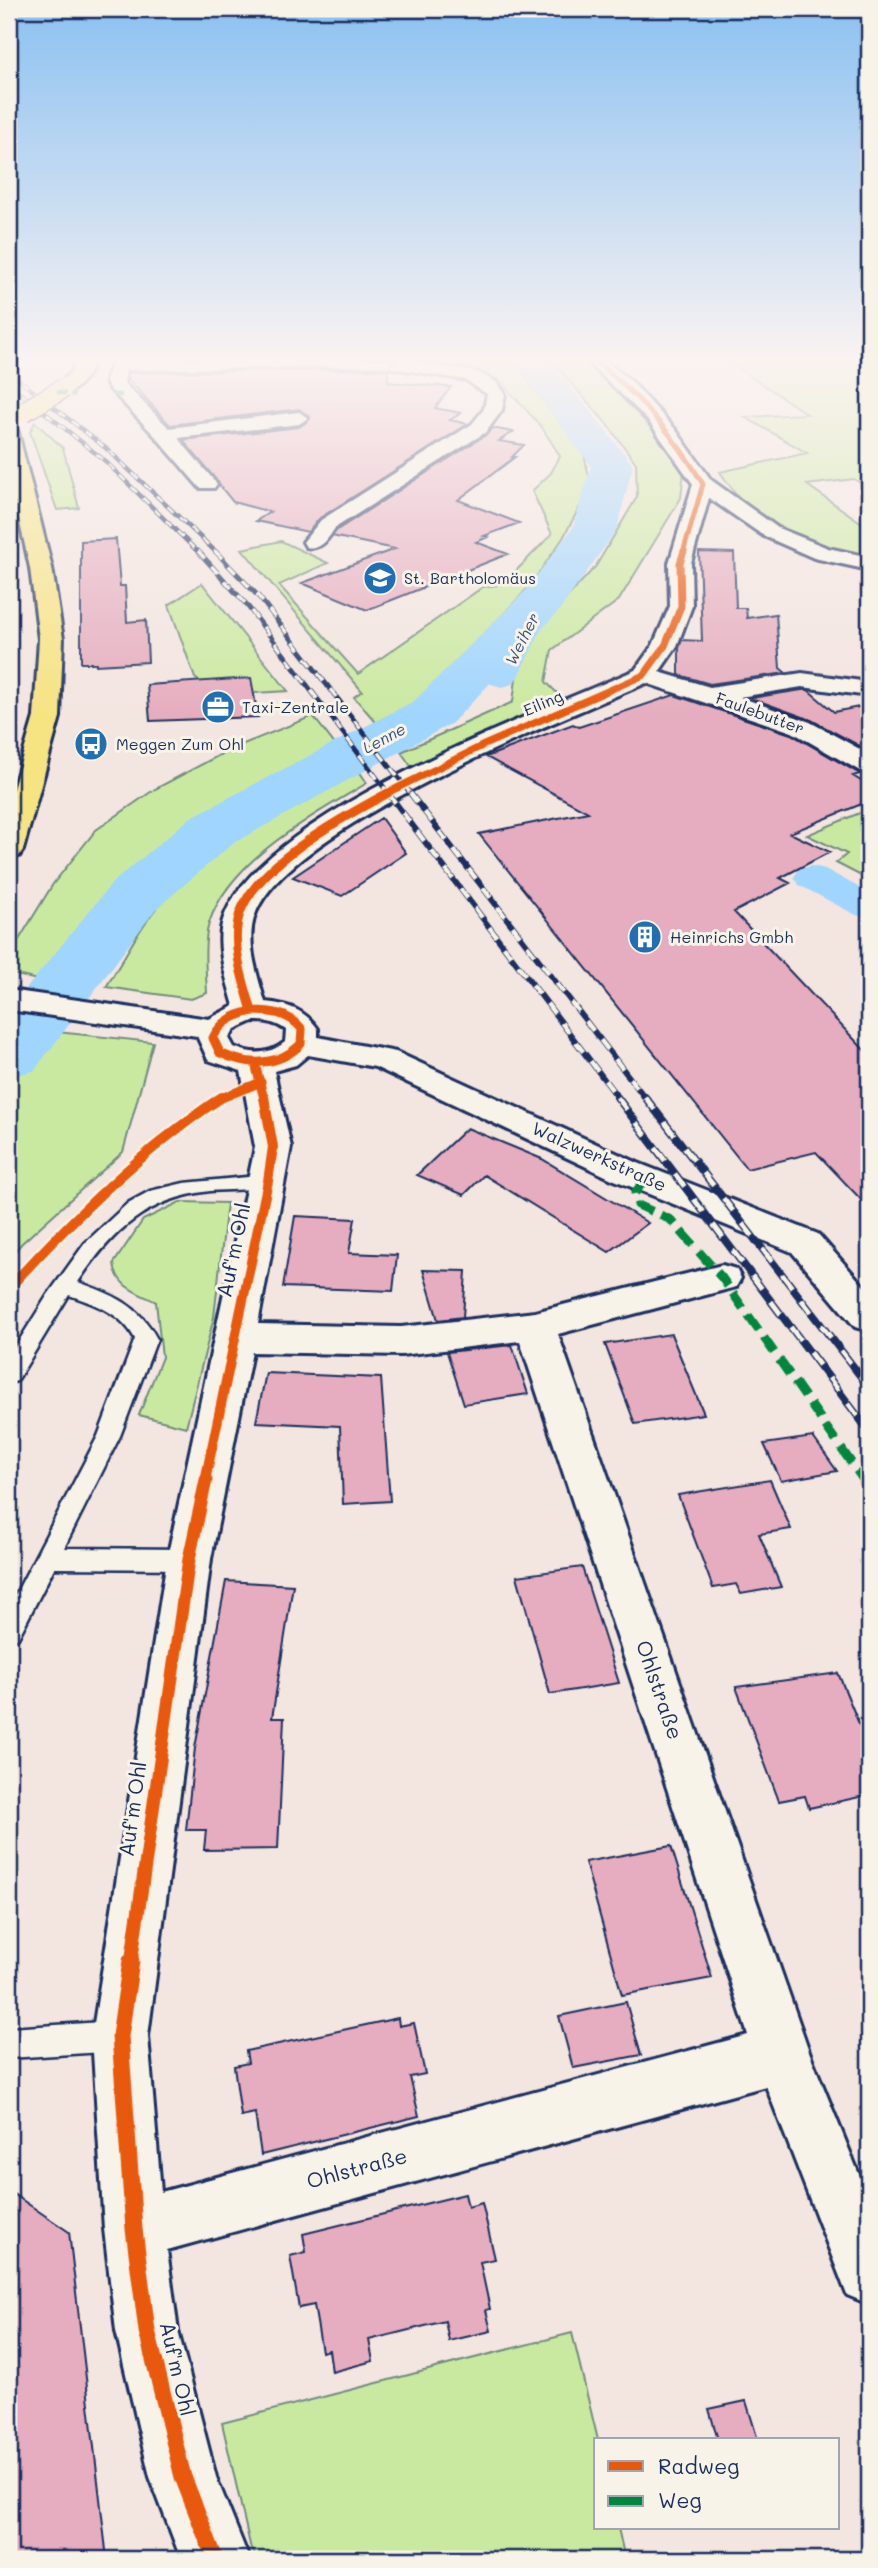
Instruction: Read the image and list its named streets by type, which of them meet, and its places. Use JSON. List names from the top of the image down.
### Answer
{
  "streets": {
    "street": [
      "Eiling",
      "Faulebutter",
      "Walzwerkstraße",
      "Auf'm Ohl",
      "Ohlstraße"
    ]
  },
  "crossings": [
    ["Eiling", "Faulebutter"],
    ["Eiling", "Walzwerkstraße"],
    ["Eiling", "Auf'm Ohl"],
    ["Walzwerkstraße", "Auf'm Ohl"],
    ["Auf'm Ohl", "Ohlstraße"]
  ],
  "water": ["Weiher", "Lenne"],
  "places": {
    "school or university": ["St. Bartholomäus"],
    "office": ["Taxi-Zentrale"],
    "bus stop": ["Meggen Zum Ohl"],
    "building": ["Heinrichs Gmbh"]
  },
  "legend": ["Radweg", "Weg"]
}
